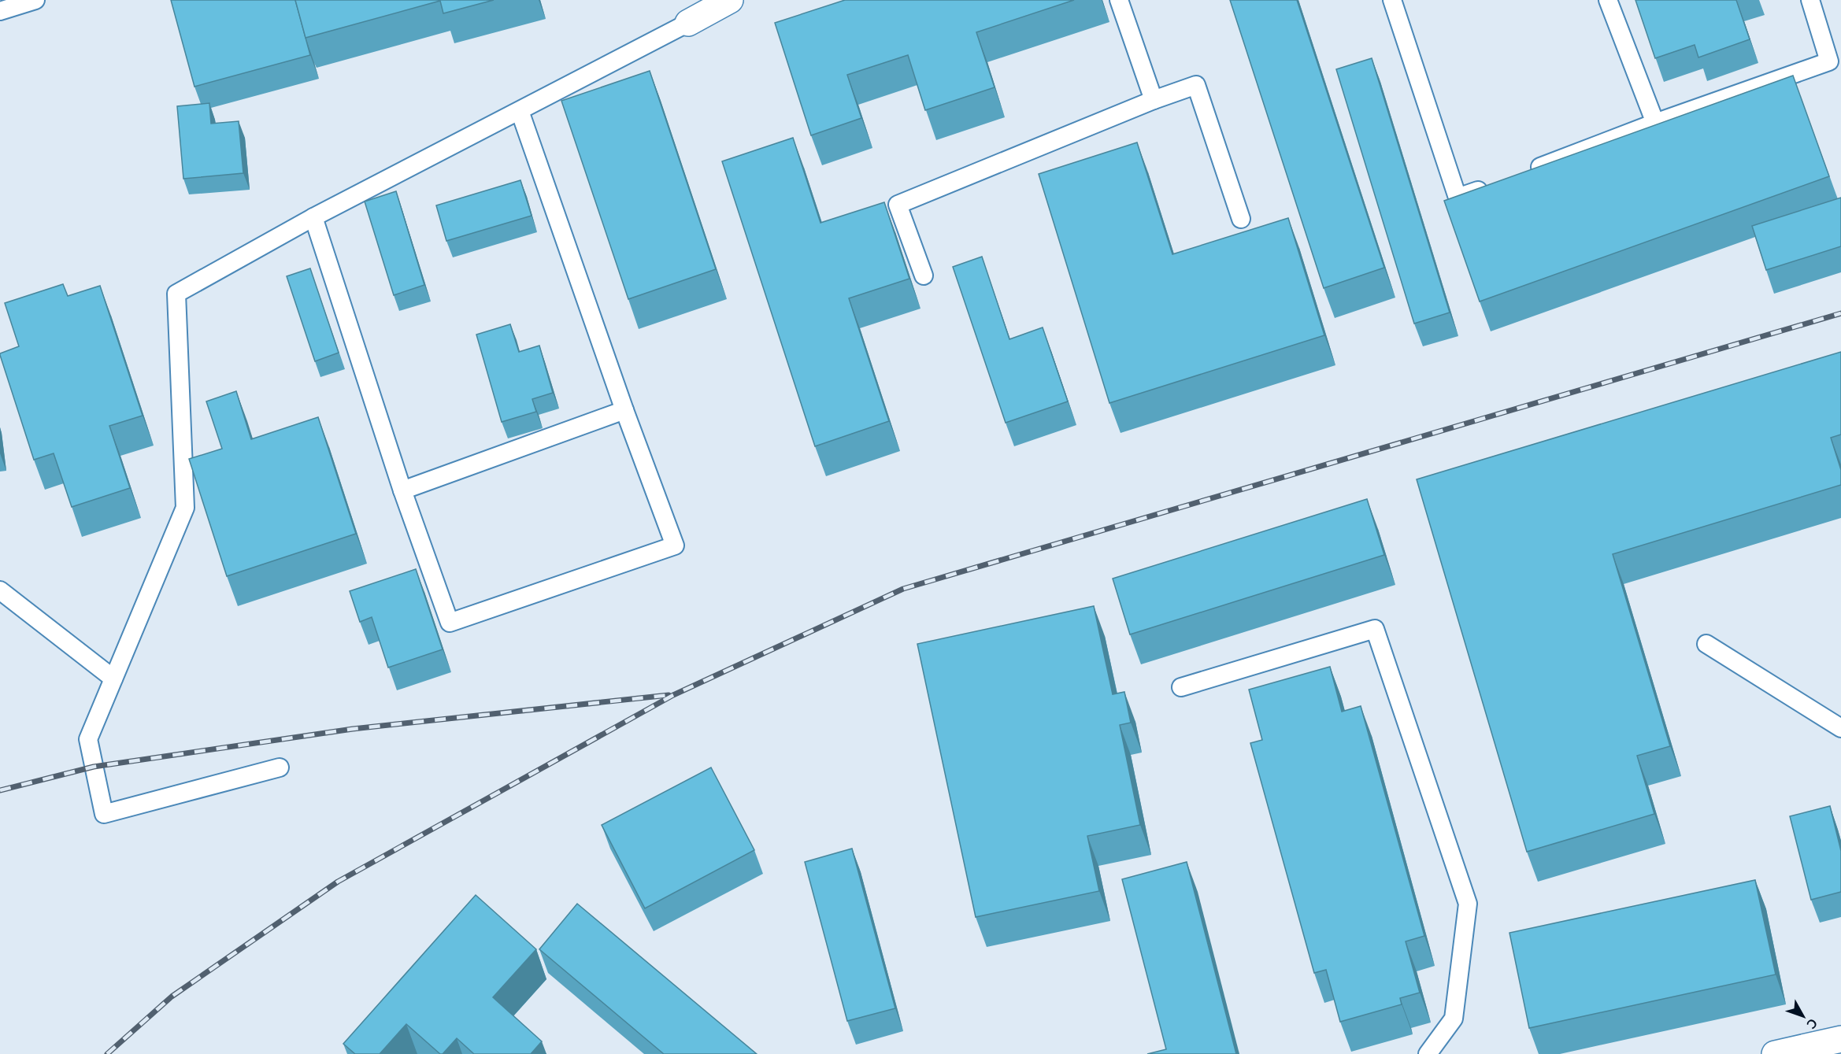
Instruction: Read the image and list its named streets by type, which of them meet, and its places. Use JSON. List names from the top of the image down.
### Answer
{
  "north": "bottom right"
}
